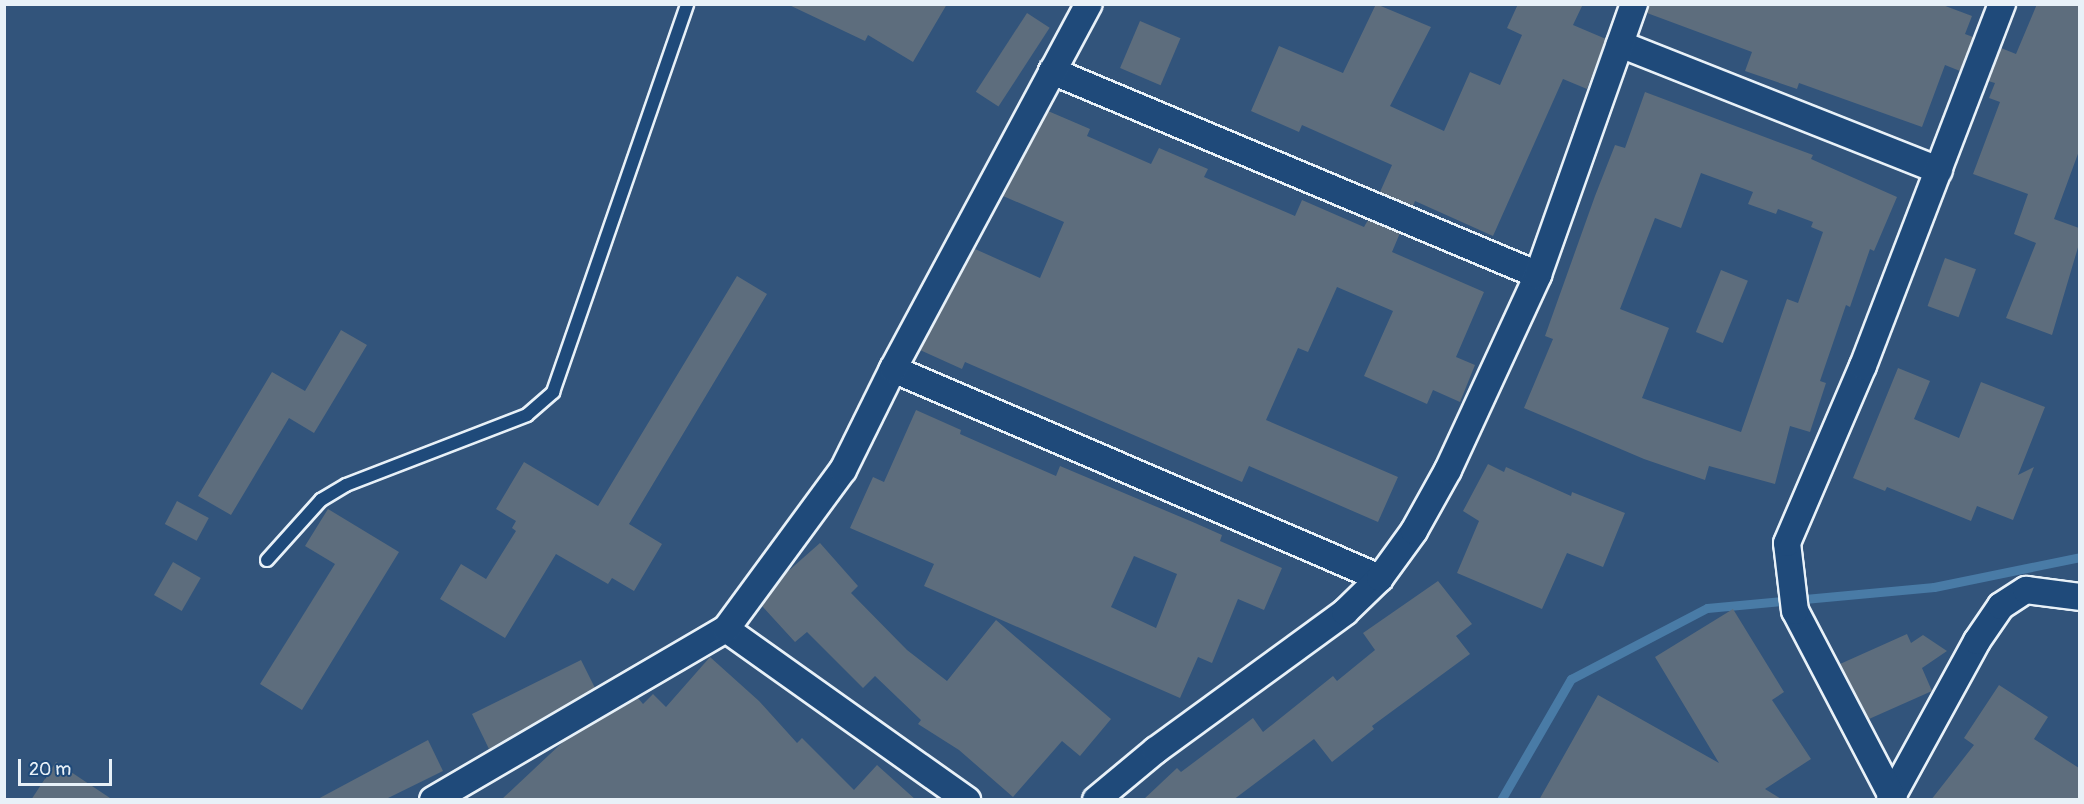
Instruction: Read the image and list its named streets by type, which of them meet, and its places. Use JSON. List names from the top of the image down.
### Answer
{
  "scale_bar": "20 m"
}
